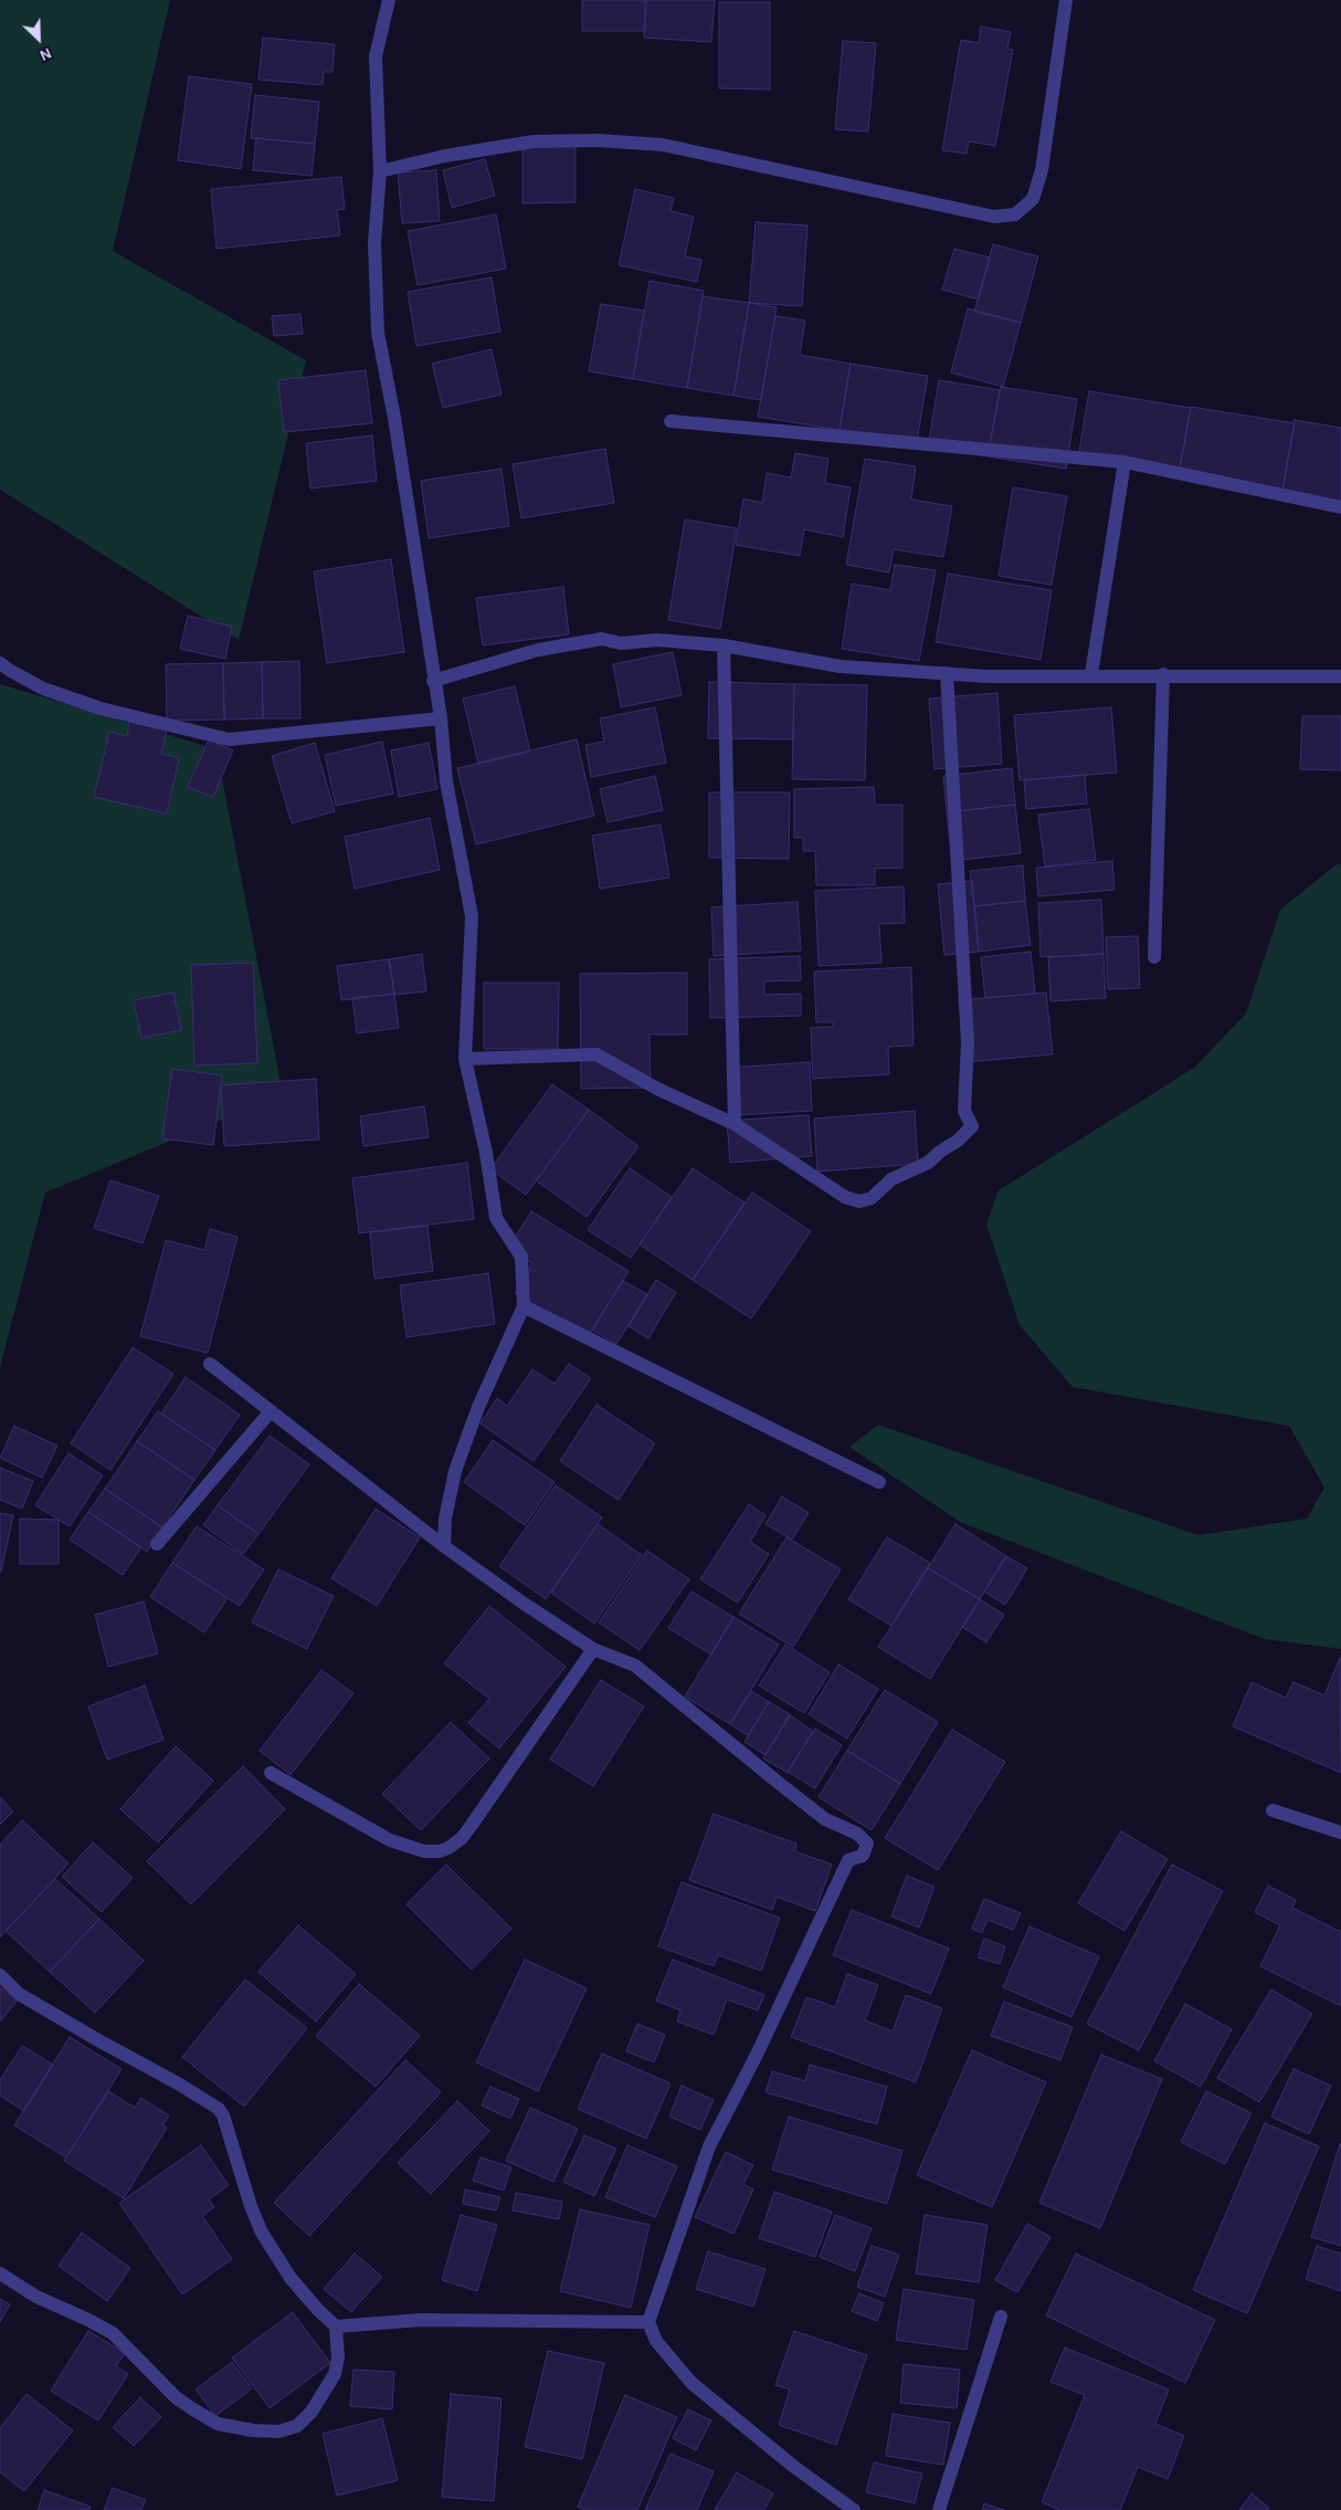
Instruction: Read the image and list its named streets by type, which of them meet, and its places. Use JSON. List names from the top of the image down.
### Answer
{
  "north": "bottom right"
}
